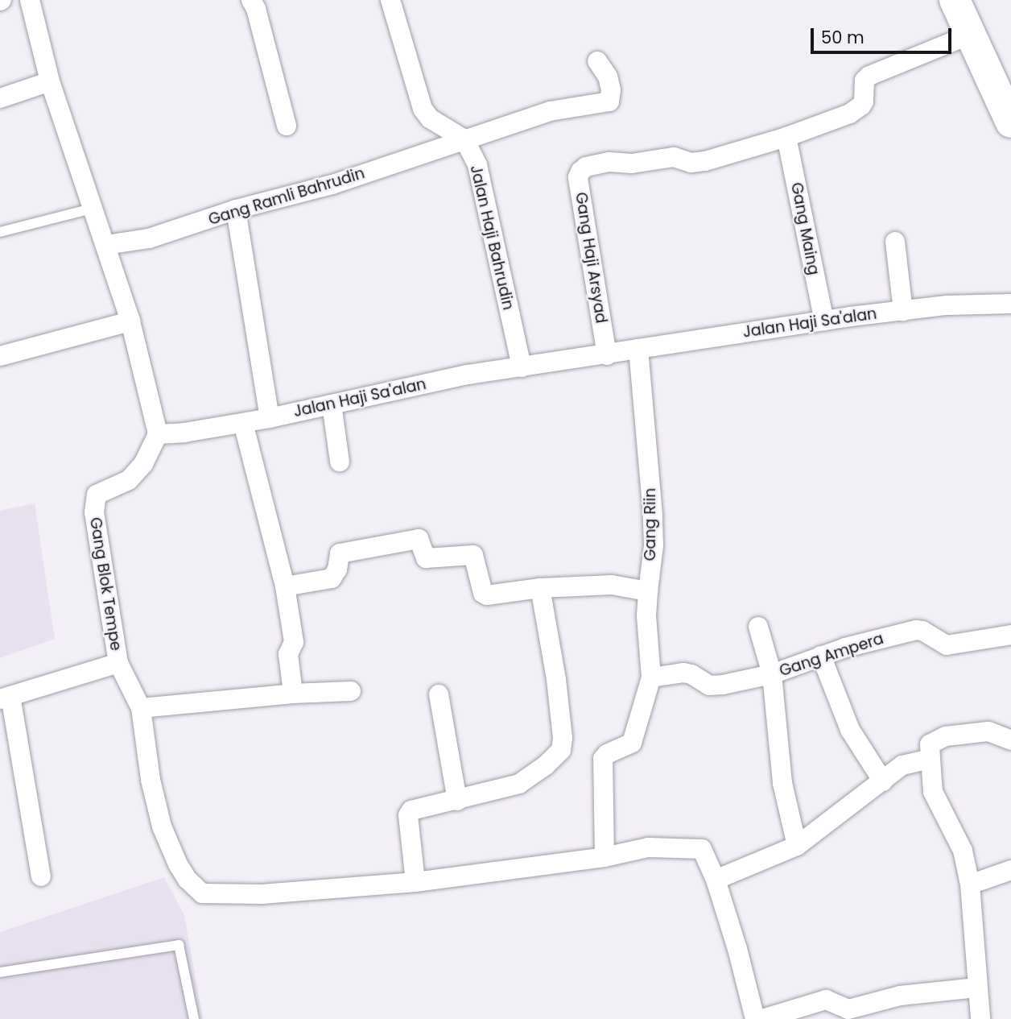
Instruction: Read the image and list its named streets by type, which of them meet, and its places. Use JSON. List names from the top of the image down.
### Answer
{
  "streets": {
    "street": [
      "Gang Ramli Bahrudin",
      "Gang Maing",
      "Jalan Haji Bahrudin",
      "Gang Haji Arsyad",
      "Jalan Haji Sa'alan",
      "Gang Riin",
      "Gang Blok Tempe",
      "Gang Ampera"
    ]
  },
  "crossings": [
    ["Gang Ramli Bahrudin", "Jalan Haji Bahrudin"],
    ["Gang Maing", "Gang Haji Arsyad"],
    ["Gang Maing", "Jalan Haji Sa'alan"],
    ["Jalan Haji Bahrudin", "Jalan Haji Sa'alan"],
    ["Gang Haji Arsyad", "Jalan Haji Sa'alan"],
    ["Jalan Haji Sa'alan", "Gang Riin"],
    ["Jalan Haji Sa'alan", "Gang Blok Tempe"],
    ["Gang Riin", "Gang Ampera"]
  ],
  "scale_bar": "50 m"
}
